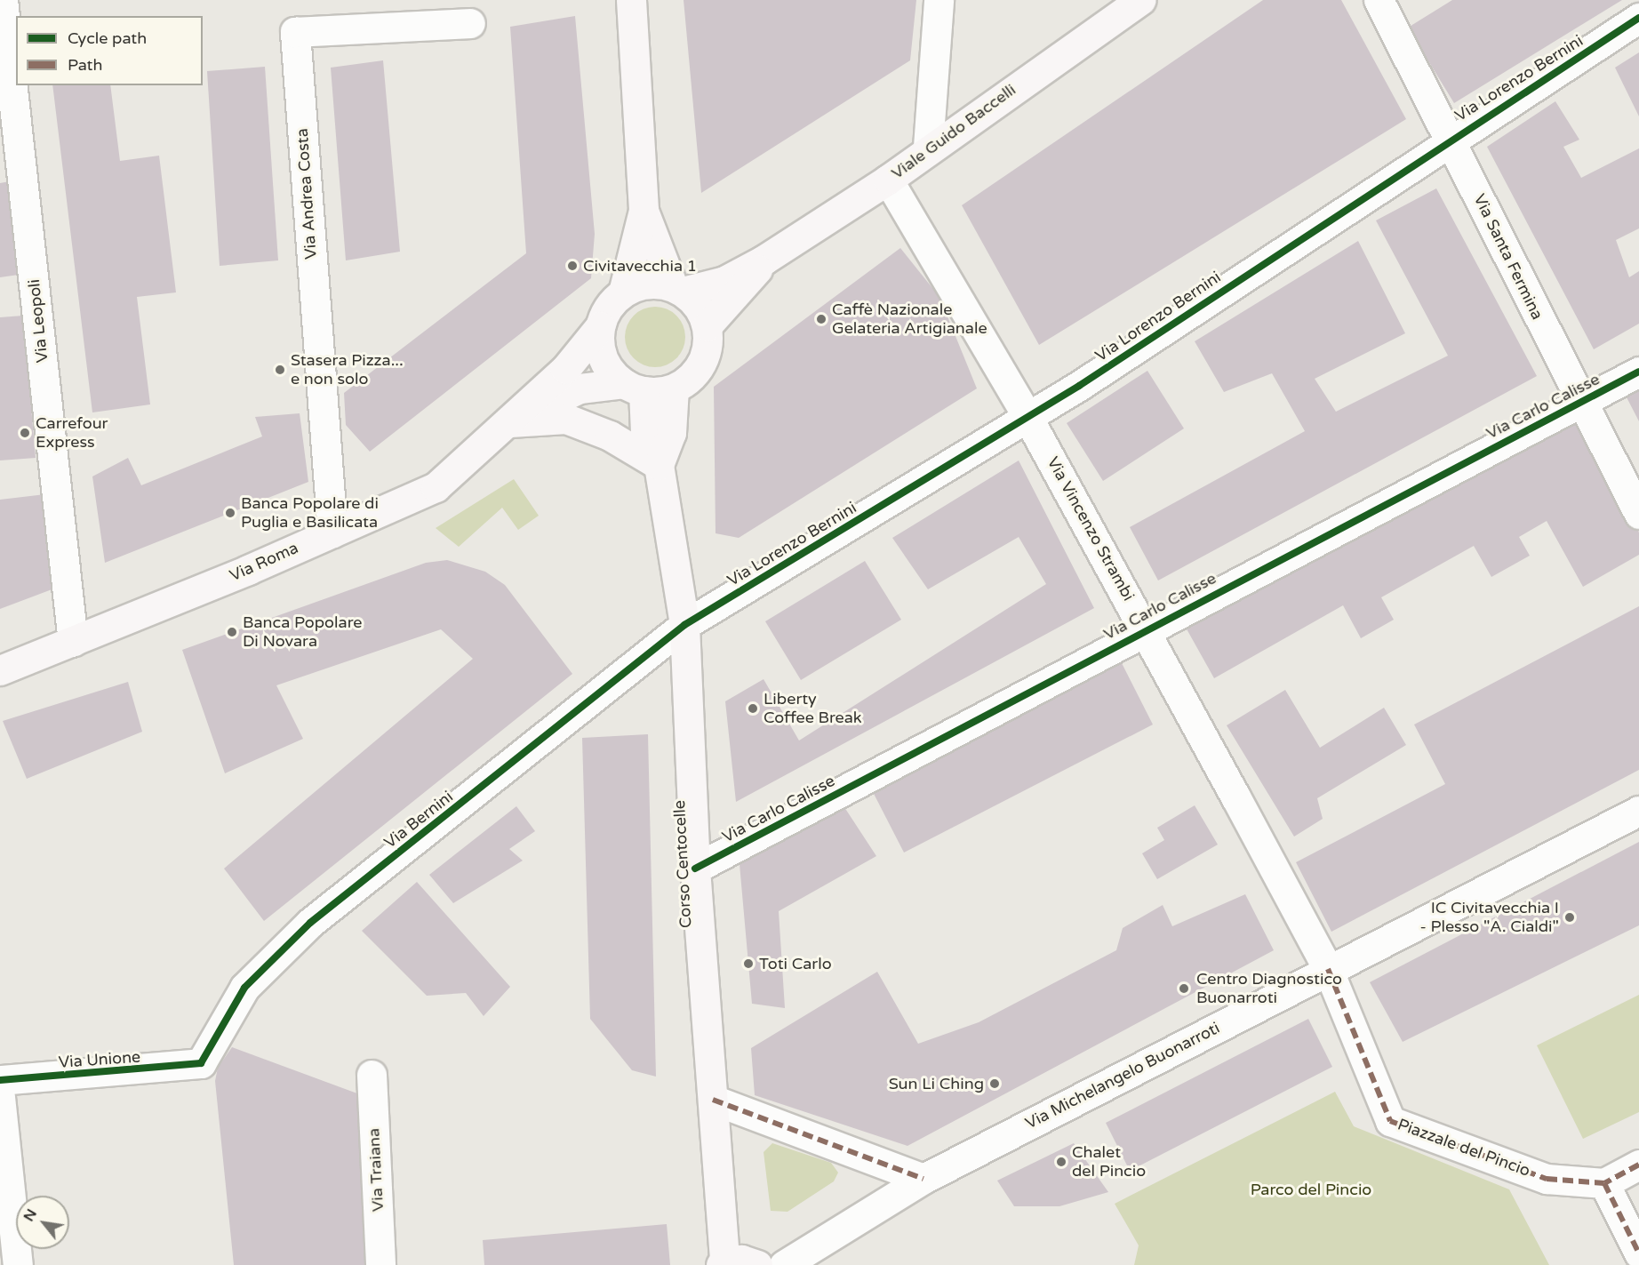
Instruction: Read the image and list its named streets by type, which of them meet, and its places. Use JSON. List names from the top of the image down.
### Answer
{
  "streets": {
    "main road": ["Viale Guido Baccelli", "Via Roma", "Corso Centocelle"],
    "street": [
      "Via Lorenzo Bernini",
      "Via Andrea Costa",
      "Via Santa Fermina",
      "Via Leopoli",
      "Via Carlo Calisse",
      "Via Vincenzo Strambi",
      "Via Bernini",
      "Via Unione",
      "Via Michelangelo Buonarroti",
      "Piazzale del Pincio",
      "Via Traiana"
    ]
  },
  "crossings": [
    ["Via Lorenzo Bernini", "Via Santa Fermina"],
    ["Via Lorenzo Bernini", "Via Vincenzo Strambi"],
    ["Via Lorenzo Bernini", "Via Bernini"],
    ["Via Lorenzo Bernini", "Corso Centocelle"],
    ["Viale Guido Baccelli", "Via Vincenzo Strambi"],
    ["Via Andrea Costa", "Via Roma"],
    ["Via Santa Fermina", "Via Carlo Calisse"],
    ["Via Leopoli", "Via Roma"],
    ["Via Carlo Calisse", "Via Vincenzo Strambi"],
    ["Via Carlo Calisse", "Corso Centocelle"],
    ["Via Vincenzo Strambi", "Via Michelangelo Buonarroti"],
    ["Via Vincenzo Strambi", "Piazzale del Pincio"],
    ["Via Bernini", "Corso Centocelle"],
    ["Via Bernini", "Via Unione"],
    ["Via Michelangelo Buonarroti", "Piazzale del Pincio"]
  ],
  "parks": ["Parco del Pincio"],
  "places": [
    "Civitavecchia 1",
    "Caffè Nazionale Gelateria Artigianale",
    "Stasera Pizza... e non solo",
    "Carrefour Express",
    "Banca Popolare di Puglia e Basilicata",
    "Banca Popolare Di Novara",
    "Liberty Coffee Break",
    "IC Civitavecchia I - Plesso \"A. Cialdi\"",
    "Toti Carlo",
    "Centro Diagnostico Buonarroti",
    "Sun Li Ching",
    "Chalet del Pincio"
  ],
  "legend": ["Cycle path", "Path"],
  "north": "top left"
}
